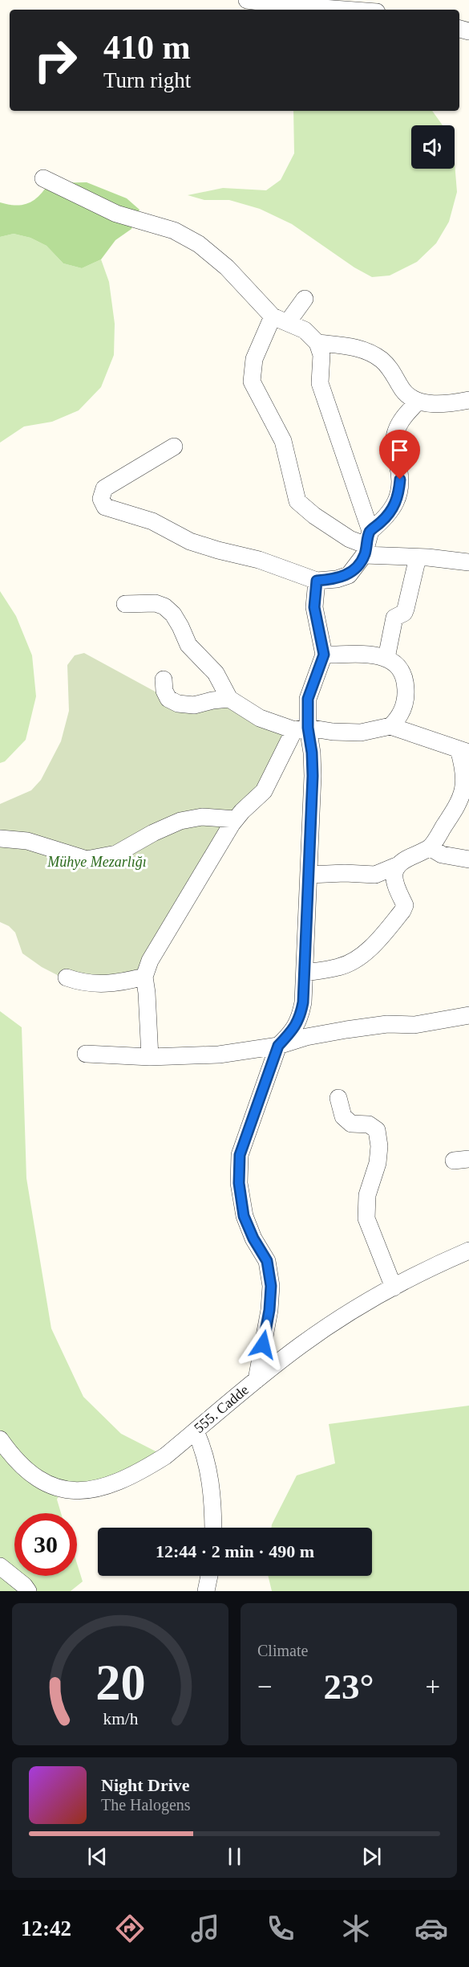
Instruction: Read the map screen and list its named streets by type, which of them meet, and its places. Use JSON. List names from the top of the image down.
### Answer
{
  "streets": {
    "street": ["555. Cadde"]
  },
  "parks": ["Mühye Mezarlığı"],
  "page": {
    "turn": ["410 m", "Turn right"],
    "limit": "30",
    "trip": "12:44 · 2 min · 490 m",
    "tile": "Climate",
    "heat": ["−", "23°", "+"],
    "song": ["Night Drive", "The Halogens"],
    "tabs": "12:42",
    "gauge": ["20", "km/h"]
  }
}
